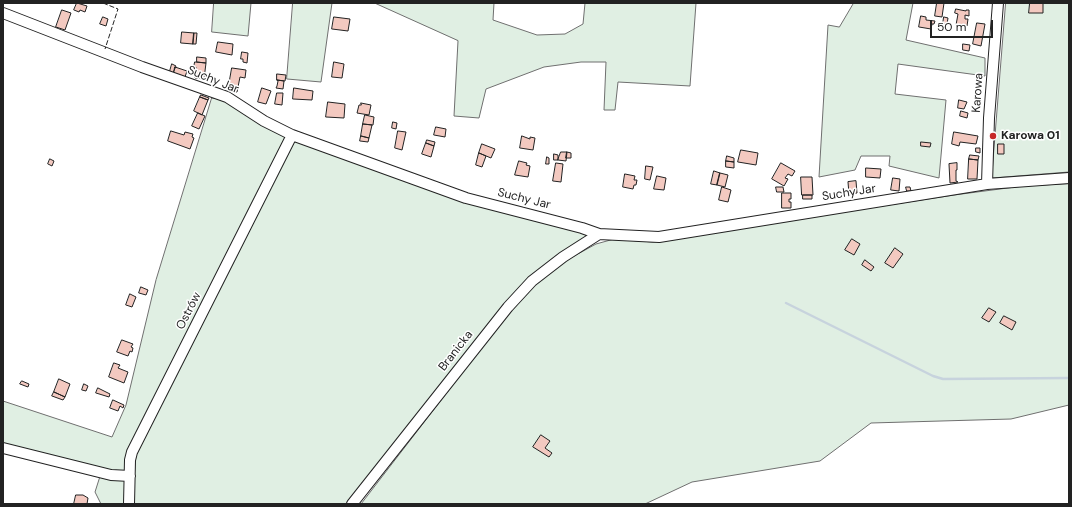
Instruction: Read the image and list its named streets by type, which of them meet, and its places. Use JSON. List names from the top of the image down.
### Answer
{
  "streets": {
    "street": [
      "Suchy Jar",
      "Karowa",
      "Ostrów",
      "Branicka"
    ]
  },
  "crossings": [
    ["Suchy Jar", "Karowa"],
    ["Suchy Jar", "Ostrów"],
    ["Suchy Jar", "Branicka"]
  ],
  "places": ["Karowa 01"],
  "scale_bar": "50 m"
}
